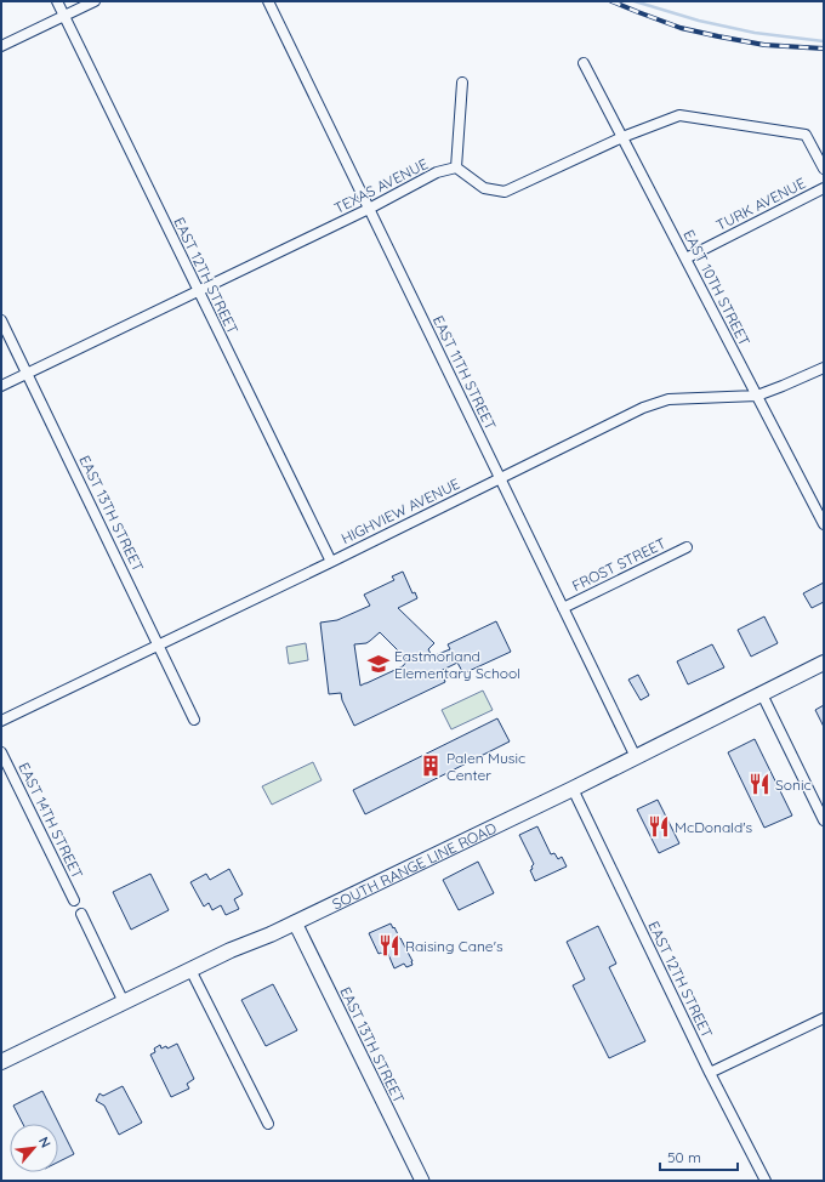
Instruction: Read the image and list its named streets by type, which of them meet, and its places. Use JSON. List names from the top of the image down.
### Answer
{
  "streets": {
    "main road": ["SOUTH RANGE LINE ROAD"],
    "street": [
      "TEXAS AVENUE",
      "TURK AVENUE",
      "EAST 12TH STREET",
      "EAST 10TH STREET",
      "EAST 11TH STREET",
      "HIGHVIEW AVENUE",
      "EAST 13TH STREET",
      "FROST STREET",
      "EAST 14TH STREET"
    ]
  },
  "crossings": [
    ["TEXAS AVENUE", "EAST 12TH STREET"],
    ["TEXAS AVENUE", "EAST 11TH STREET"],
    ["TEXAS AVENUE", "EAST 13TH STREET"],
    ["TURK AVENUE", "EAST 10TH STREET"],
    ["EAST 12TH STREET", "HIGHVIEW AVENUE"],
    ["EAST 12TH STREET", "SOUTH RANGE LINE ROAD"],
    ["EAST 10TH STREET", "HIGHVIEW AVENUE"],
    ["EAST 11TH STREET", "HIGHVIEW AVENUE"],
    ["EAST 11TH STREET", "FROST STREET"],
    ["EAST 11TH STREET", "SOUTH RANGE LINE ROAD"],
    ["HIGHVIEW AVENUE", "EAST 13TH STREET"],
    ["EAST 13TH STREET", "SOUTH RANGE LINE ROAD"]
  ],
  "places": {
    "school or university": ["Eastmorland Elementary School"],
    "building": ["Palen Music Center"],
    "restaurant": ["Sonic", "McDonald's", "Raising Cane's"]
  },
  "scale_bar": "50 m",
  "north": "top right"
}
